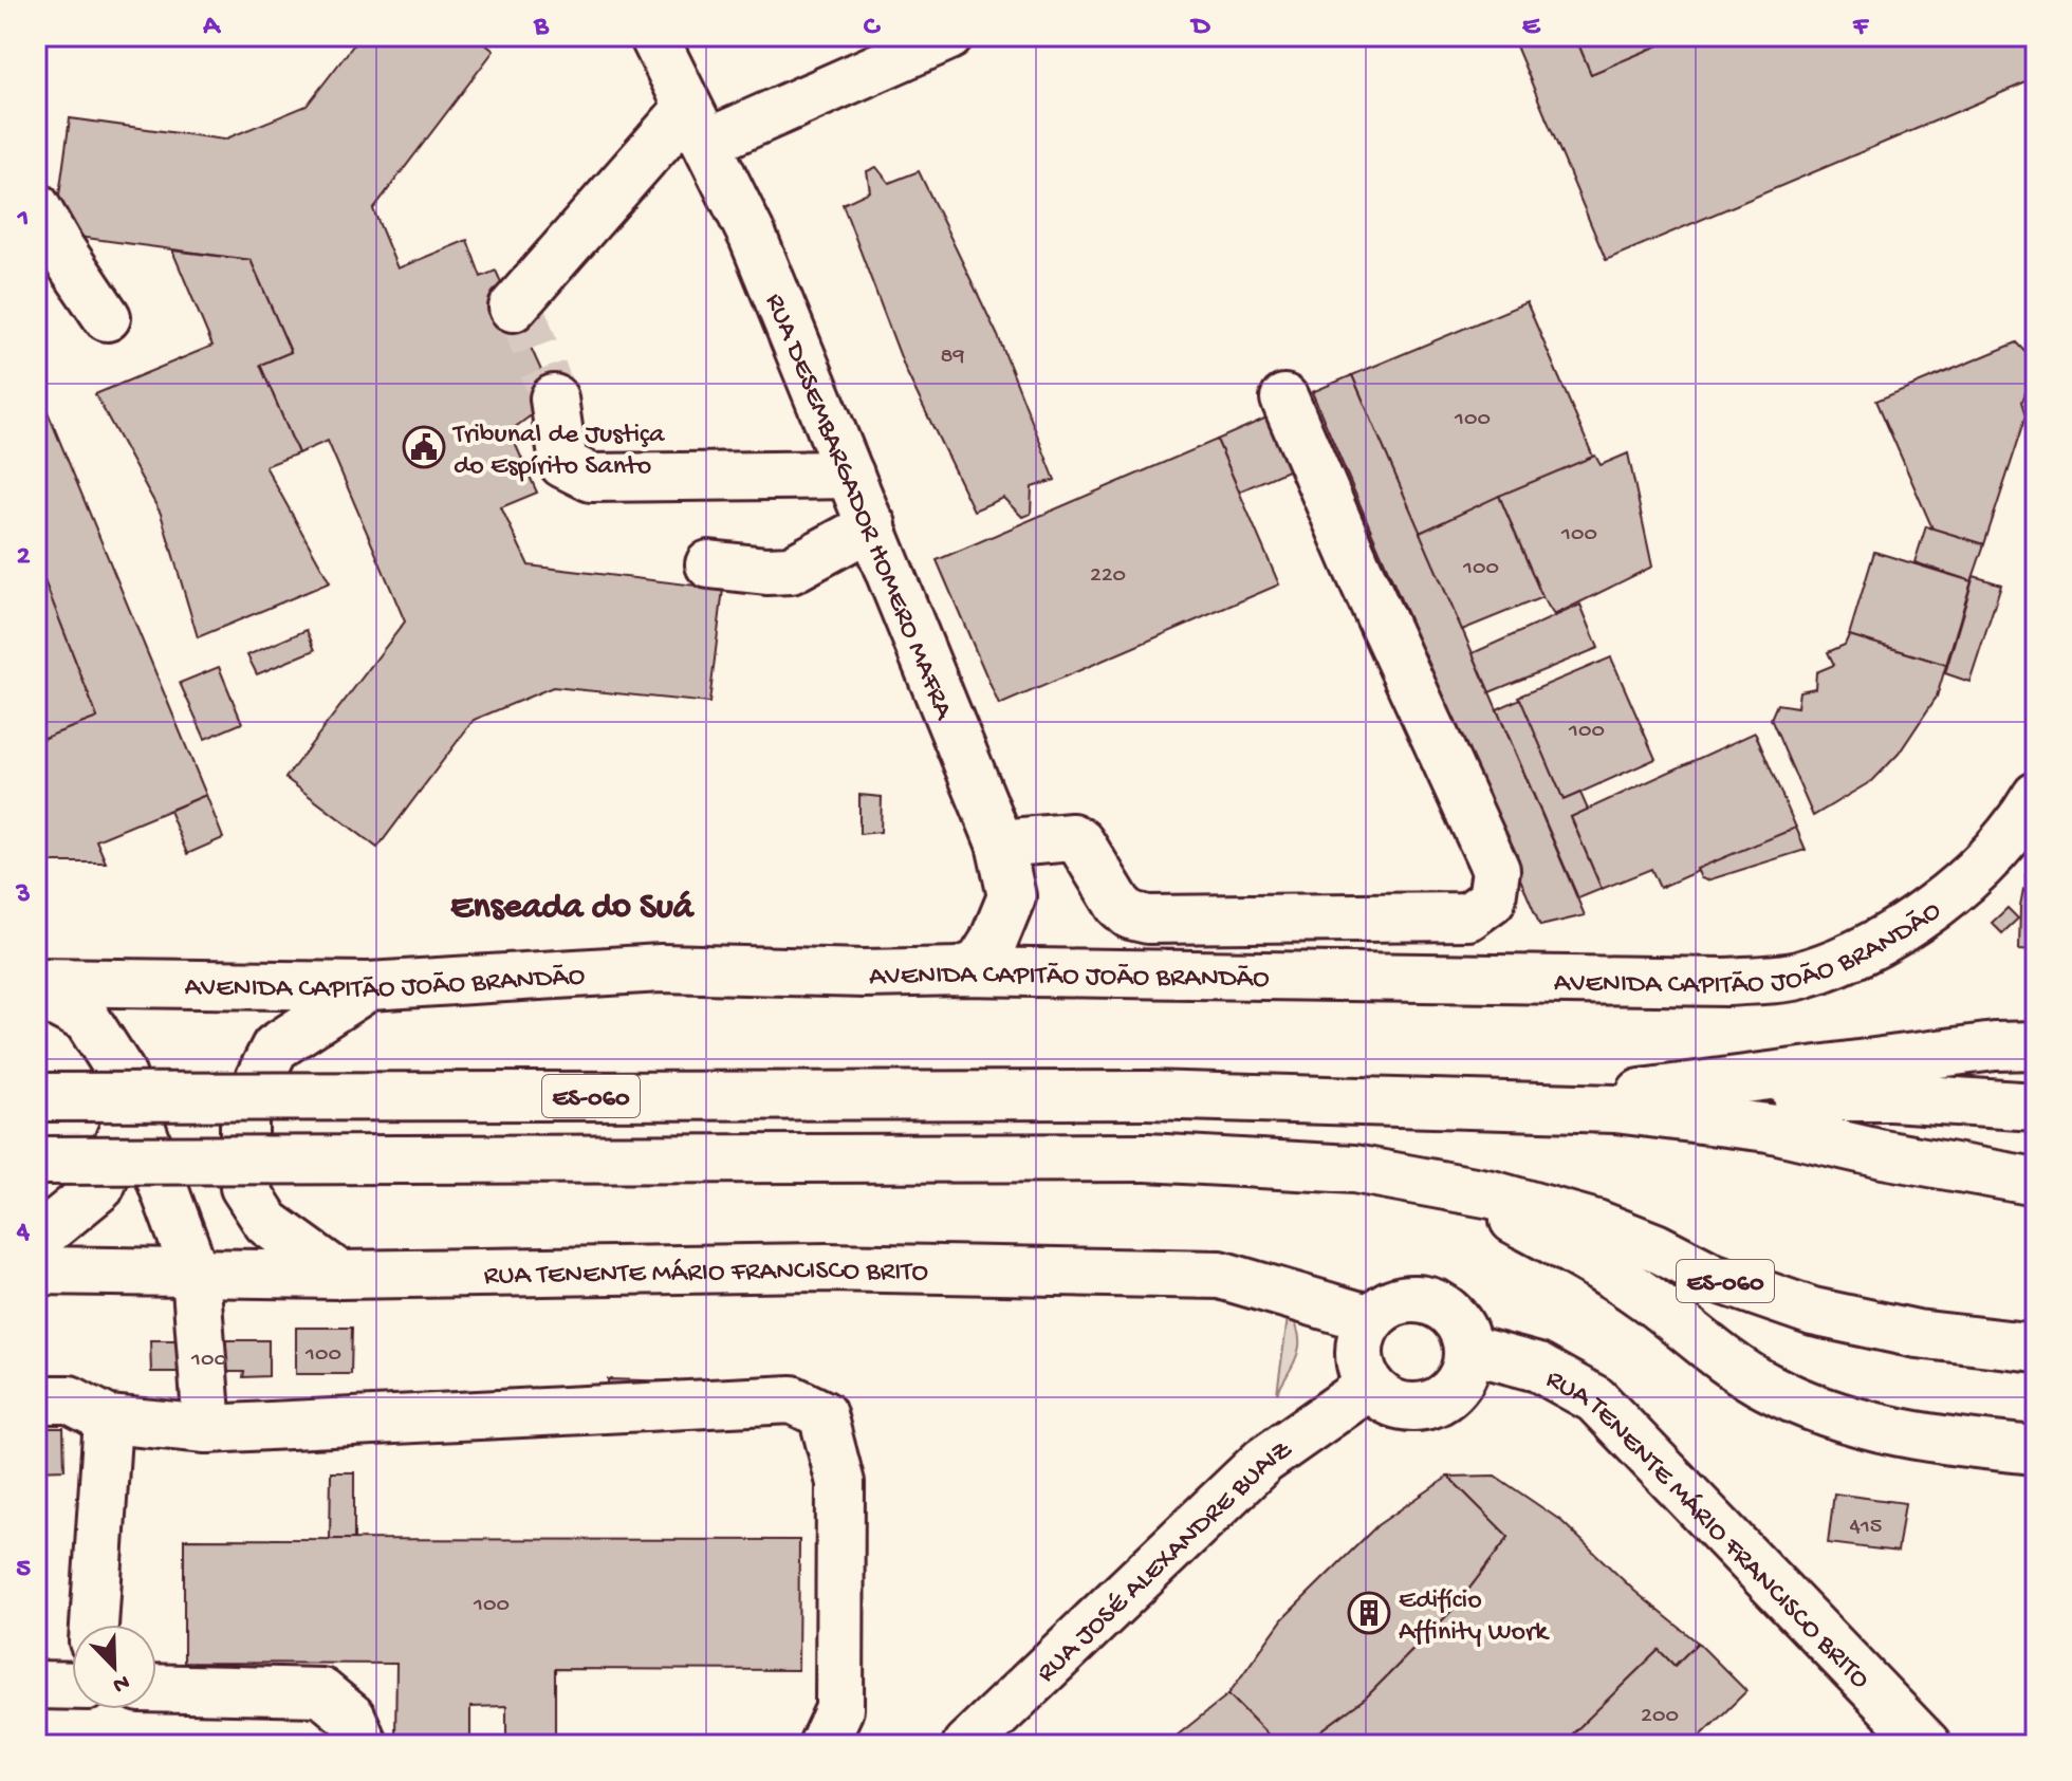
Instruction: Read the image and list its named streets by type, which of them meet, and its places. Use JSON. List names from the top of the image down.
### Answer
{
  "streets": {
    "street": [
      "RUA DESEMBARGADOR HOMERO MAFRA",
      "AVENIDA CAPITÃO JOÃO BRANDÃO",
      "ES-060",
      "RUA TENENTE MÁRIO FRANCISCO BRITO",
      "RUA JOSÉ ALEXANDRE BUAIZ"
    ]
  },
  "crossings": [
    ["RUA DESEMBARGADOR HOMERO MAFRA", "AVENIDA CAPITÃO JOÃO BRANDÃO"],
    ["RUA TENENTE MÁRIO FRANCISCO BRITO", "RUA JOSÉ ALEXANDRE BUAIZ"]
  ],
  "districts": ["Enseada do Suá"],
  "places": {
    "public building": ["Tribunal de Justiça do Espírito Santo"],
    "building": ["Edifício Affinity Work"]
  },
  "house_numbers": [
    "89",
    "100",
    "100",
    "100",
    "220",
    "100",
    "100",
    "100",
    "415",
    "100",
    "200"
  ],
  "north": "bottom right",
  "grid": {
    "columns": [
      "A",
      "B",
      "C",
      "D",
      "E",
      "F"
    ],
    "rows": [
      "1",
      "2",
      "3",
      "4",
      "5"
    ]
  }
}
